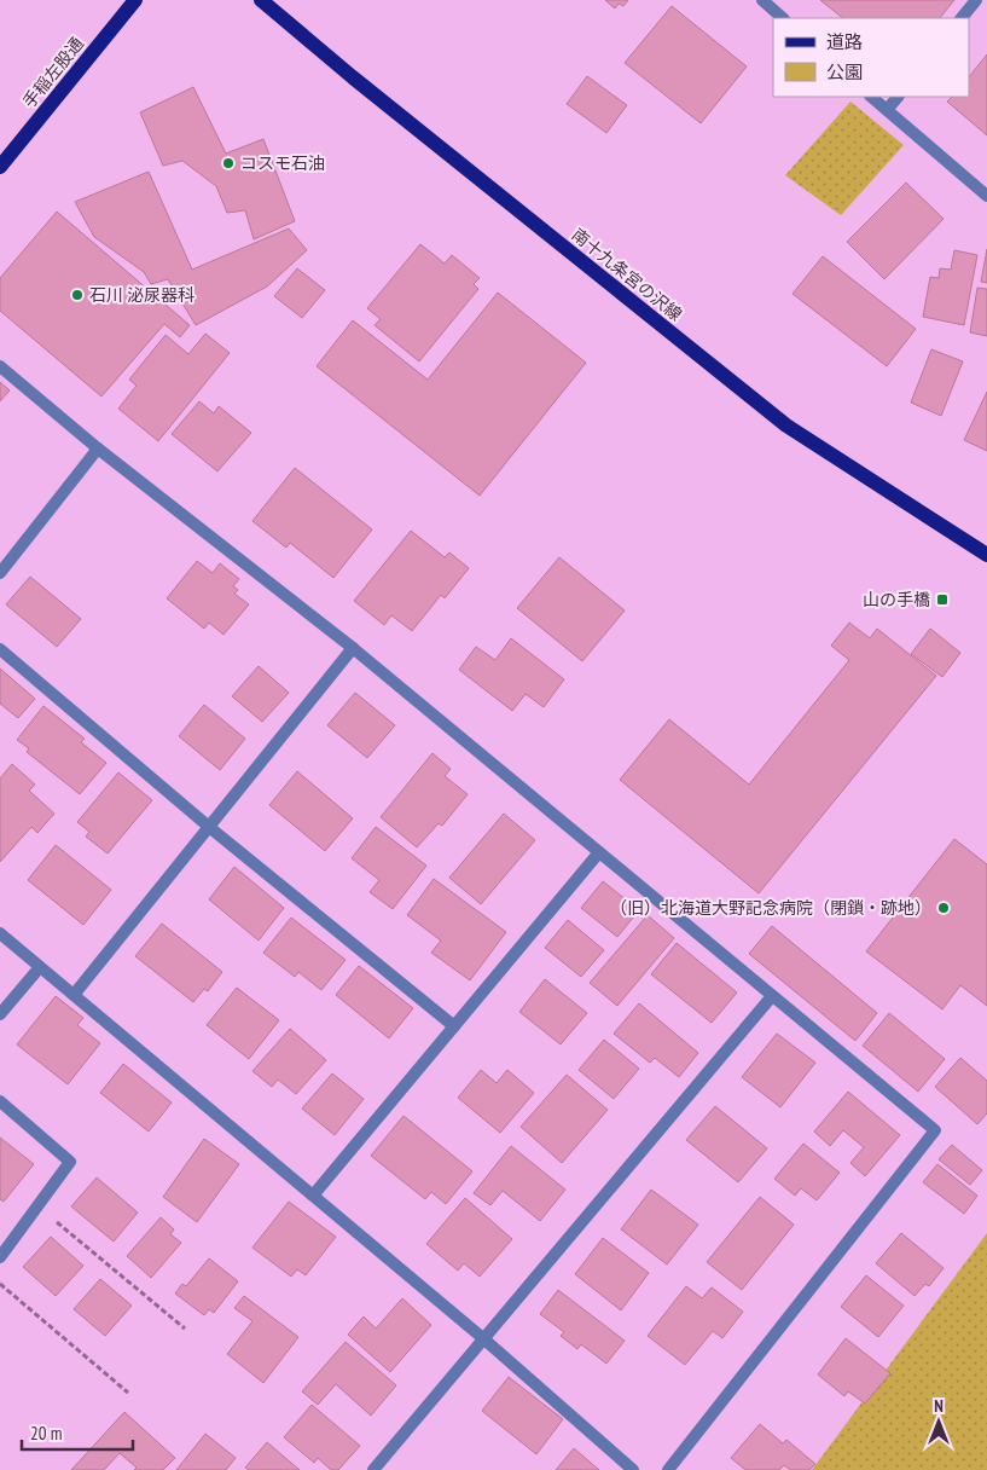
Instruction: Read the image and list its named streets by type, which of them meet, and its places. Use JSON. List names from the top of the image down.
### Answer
{
  "streets": {
    "main road": ["手稲左股通", "南十九条宮の沢線"]
  },
  "places": {
    "other": ["コスモ石油", "石川 泌尿器科", "（旧）北海道大野記念病院（閉鎖・跡地）"],
    "transit": ["山の手橋"]
  },
  "legend": ["道路", "公園"],
  "scale_bar": "20 m",
  "north": "top"
}
